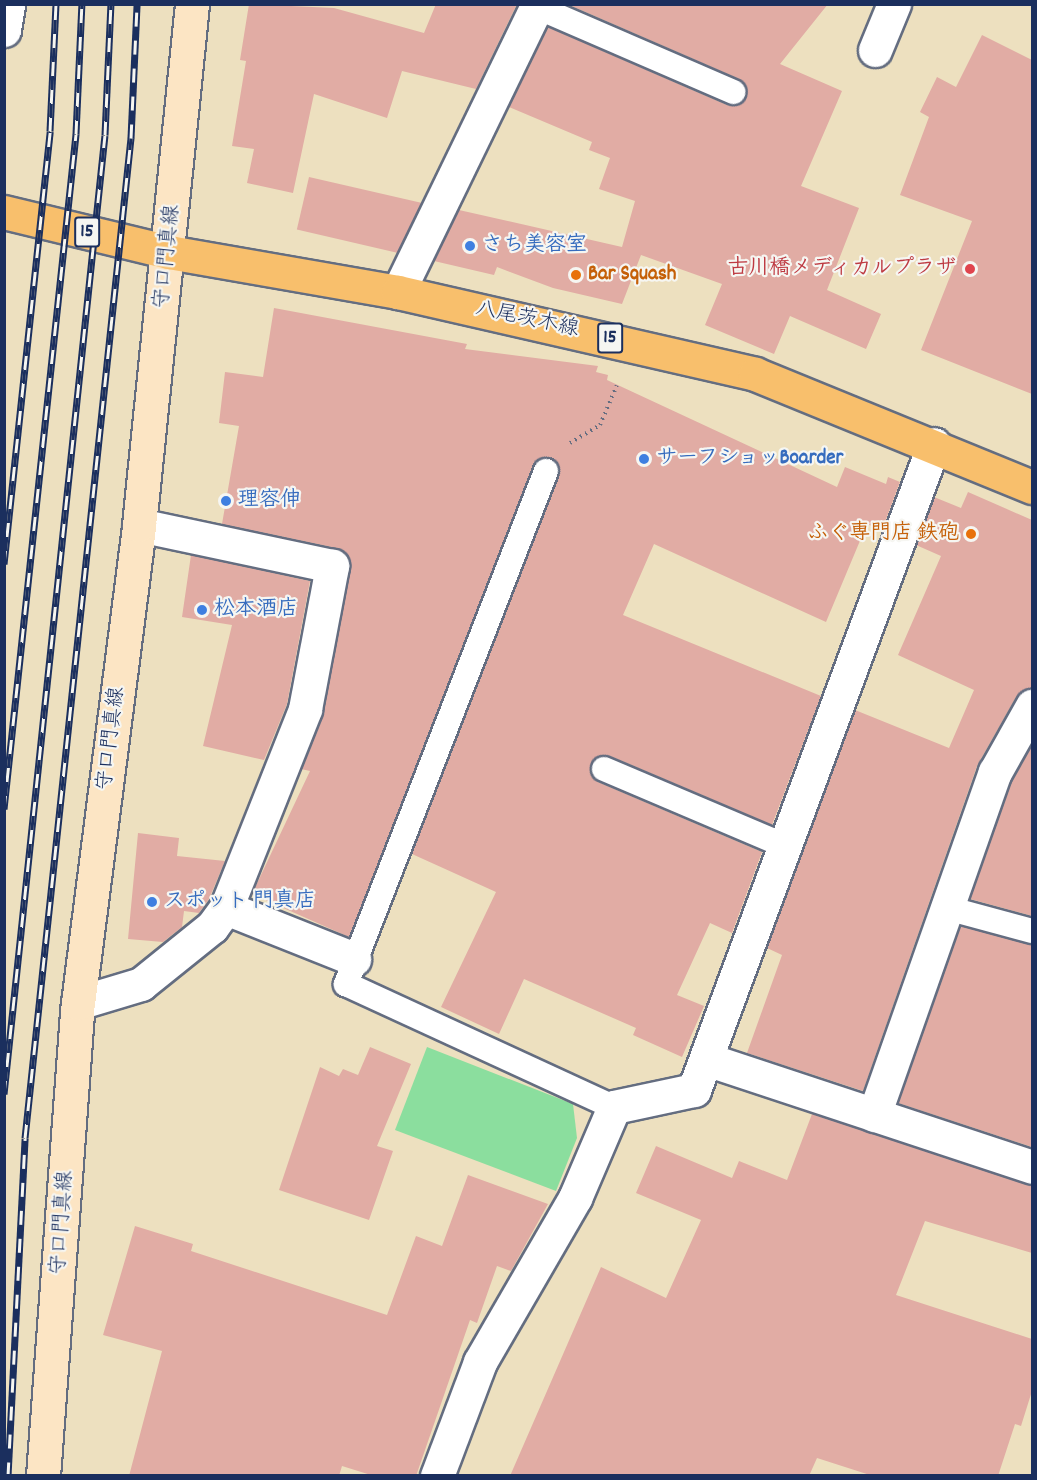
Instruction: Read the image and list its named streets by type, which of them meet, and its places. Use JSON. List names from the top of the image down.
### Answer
{
  "streets": {
    "main road": ["15", "守口門真線", "八尾茨木線"]
  },
  "crossings": [
    ["守口門真線", "八尾茨木線"]
  ],
  "places": [
    "さち美容室",
    "古川橋メディカルプラザ",
    "Bar Squash",
    "サーフショッBoarder",
    "理容伸",
    "ふぐ専門店 鉄砲",
    "松本酒店",
    "スポット 門真店"
  ]
}
